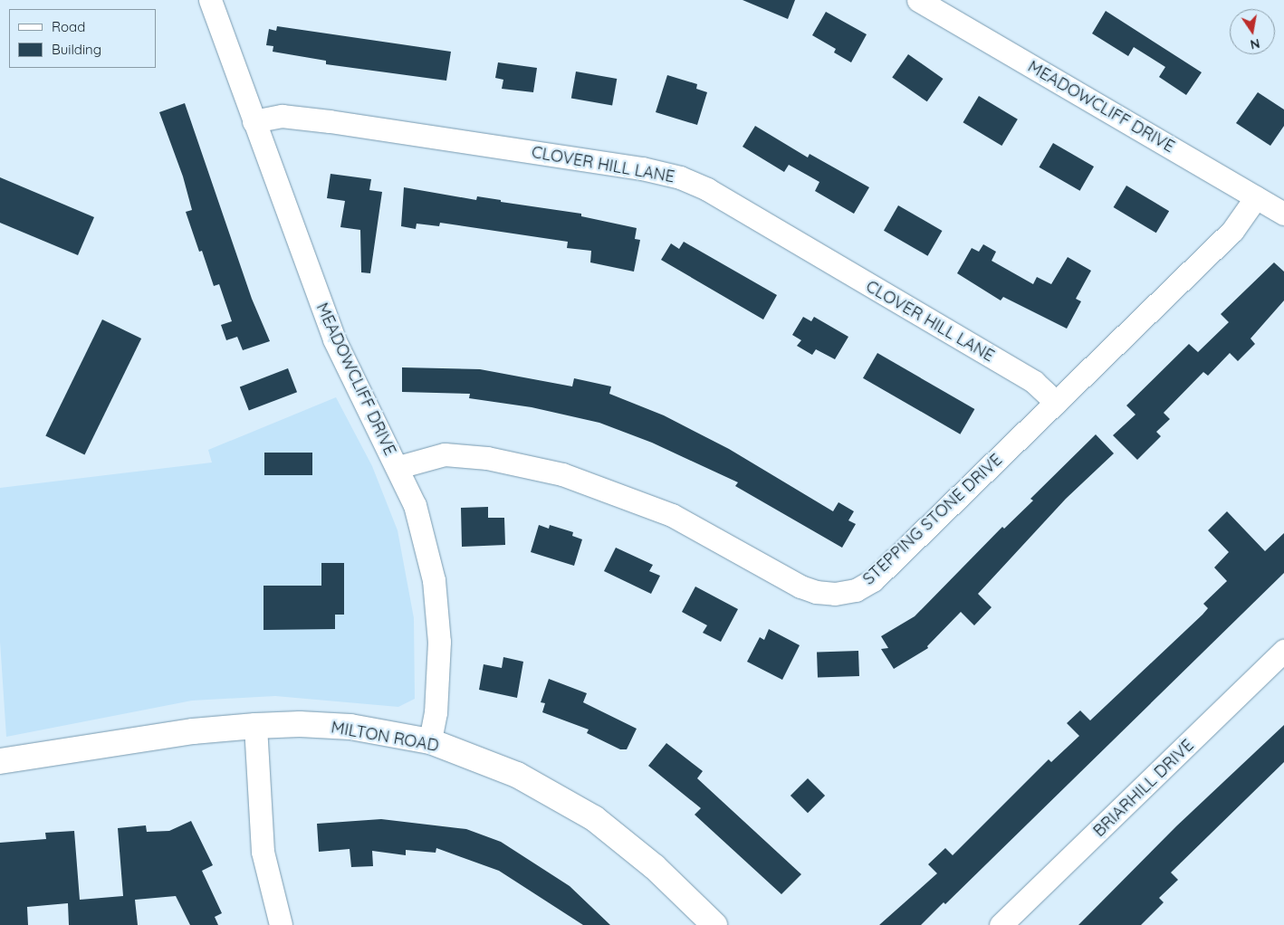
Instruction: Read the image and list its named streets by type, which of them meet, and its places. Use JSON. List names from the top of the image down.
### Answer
{
  "streets": {
    "street": [
      "MEADOWCLIFF DRIVE",
      "CLOVER HILL LANE",
      "STEPPING STONE DRIVE",
      "MILTON ROAD",
      "BRIARHILL DRIVE"
    ]
  },
  "crossings": [
    ["MEADOWCLIFF DRIVE", "CLOVER HILL LANE"],
    ["MEADOWCLIFF DRIVE", "STEPPING STONE DRIVE"],
    ["MEADOWCLIFF DRIVE", "MILTON ROAD"],
    ["CLOVER HILL LANE", "STEPPING STONE DRIVE"]
  ],
  "legend": ["Road", "Building"],
  "north": "bottom"
}
